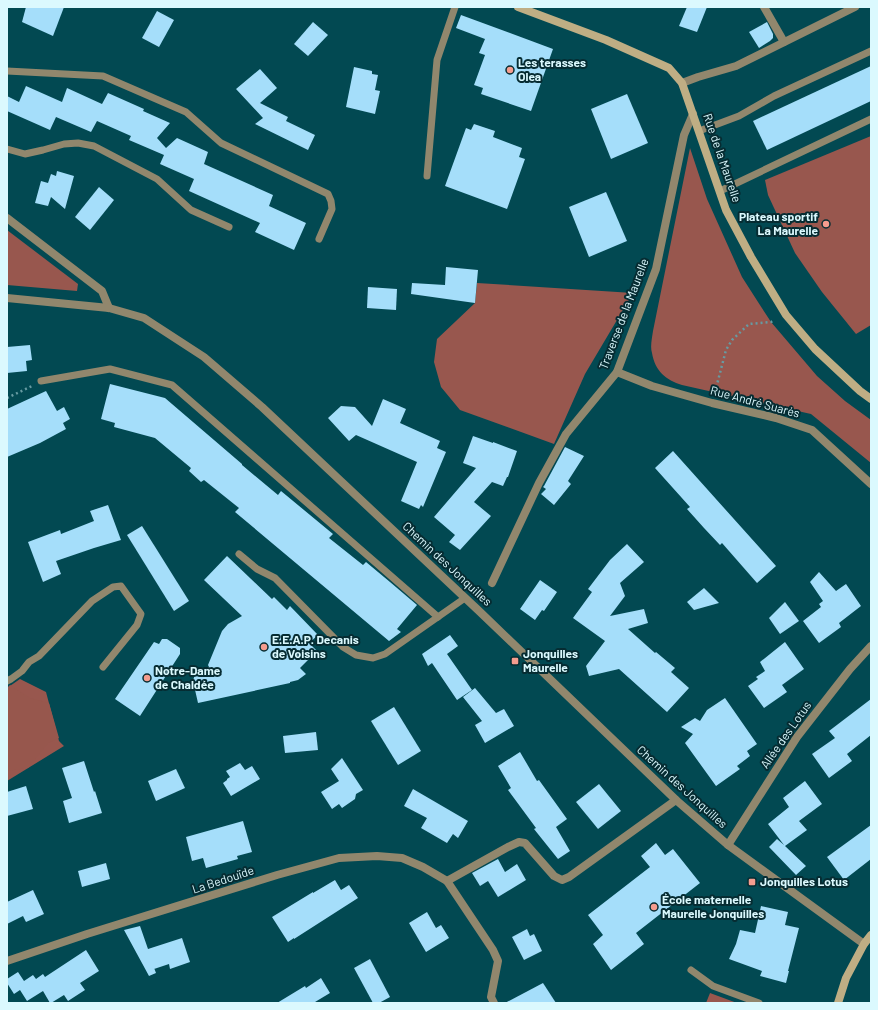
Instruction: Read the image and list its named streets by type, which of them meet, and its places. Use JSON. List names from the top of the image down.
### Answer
{
  "streets": {
    "street": [
      "Rue de la Maurelle",
      "Traverse de la Maurelle",
      "Rue André Suarès",
      "Chemin des Jonquilles",
      "Allée des Lotus",
      "La Bedouïde"
    ]
  },
  "crossings": [
    ["Rue de la Maurelle", "Traverse de la Maurelle"],
    ["Traverse de la Maurelle", "Rue André Suarès"],
    ["Chemin des Jonquilles", "Allée des Lotus"]
  ],
  "places": {
    "other": [
      "Les terasses Olea",
      "Plateau sportif La Maurelle",
      "E.E.A.P. Decanis de Voisins",
      "Notre-Dame de Chaldée",
      "École maternelle Maurelle Jonquilles"
    ],
    "transit": ["Jonquilles Maurelle", "Jonquilles Lotus"]
  }
}
